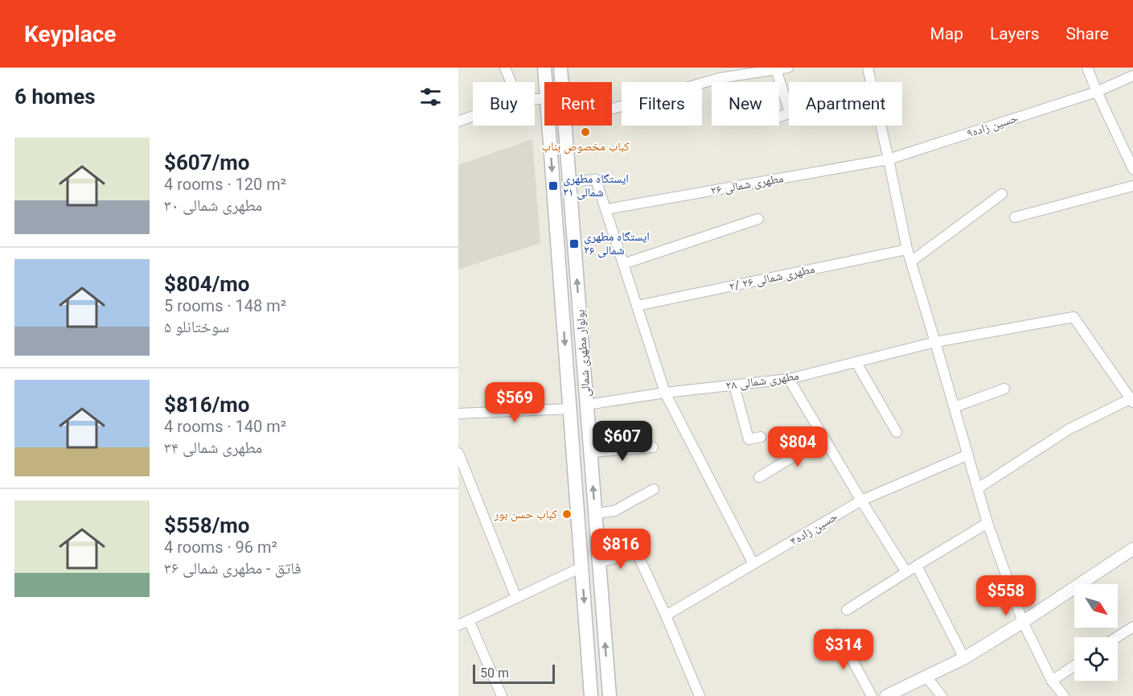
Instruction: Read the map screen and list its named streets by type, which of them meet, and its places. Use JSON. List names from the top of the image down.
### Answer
{
  "streets": {
    "main road": ["بولوار مطهری شمالی"],
    "street": [
      "حسین زاده۹",
      "مطهری شمالی ۲۶",
      "مطهری شمالی ۲۶ /۲",
      "مطهری شمالی ۲۸",
      "حسین زاده۴"
    ]
  },
  "crossings": [
    ["حسین زاده۹", "مطهری شمالی ۲۶"],
    ["بولوار مطهری شمالی", "مطهری شمالی ۲۸"]
  ],
  "places": {
    "other": ["كباب مخصوص بناب", "كباب حسن بور"],
    "transit": ["ایستگاه مطهری شمالی ۲۱", "ایستگاه مطهری شمالی ۲۶"]
  },
  "scale_bar": "50 m",
  "north": "bottom right",
  "page": {
    "header": "Keyplace",
    "nav": ["Map", "Layers", "Share"],
    "heading": "6 homes",
    "chip": [
      "Buy",
      "Rent",
      "Filters",
      "New",
      "Apartment"
    ],
    "list": [
      {
        "name": "$607/mo",
        "note": "4 rooms · 120 m² · مطهری شمالی ۳۰"
      },
      {
        "name": "$804/mo",
        "note": "5 rooms · 148 m² · سوختانلو ۵"
      },
      {
        "name": "$816/mo",
        "note": "4 rooms · 140 m² · مطهری شمالی ۳۴"
      },
      {
        "name": "$558/mo",
        "note": "4 rooms · 96 m² · فاتق - مطهری شمالی ۳۶"
      }
    ],
    "price": [
      "$569",
      "$607",
      "$804",
      "$816",
      "$558",
      "$314"
    ],
    "scale": "50 m"
  }
}
